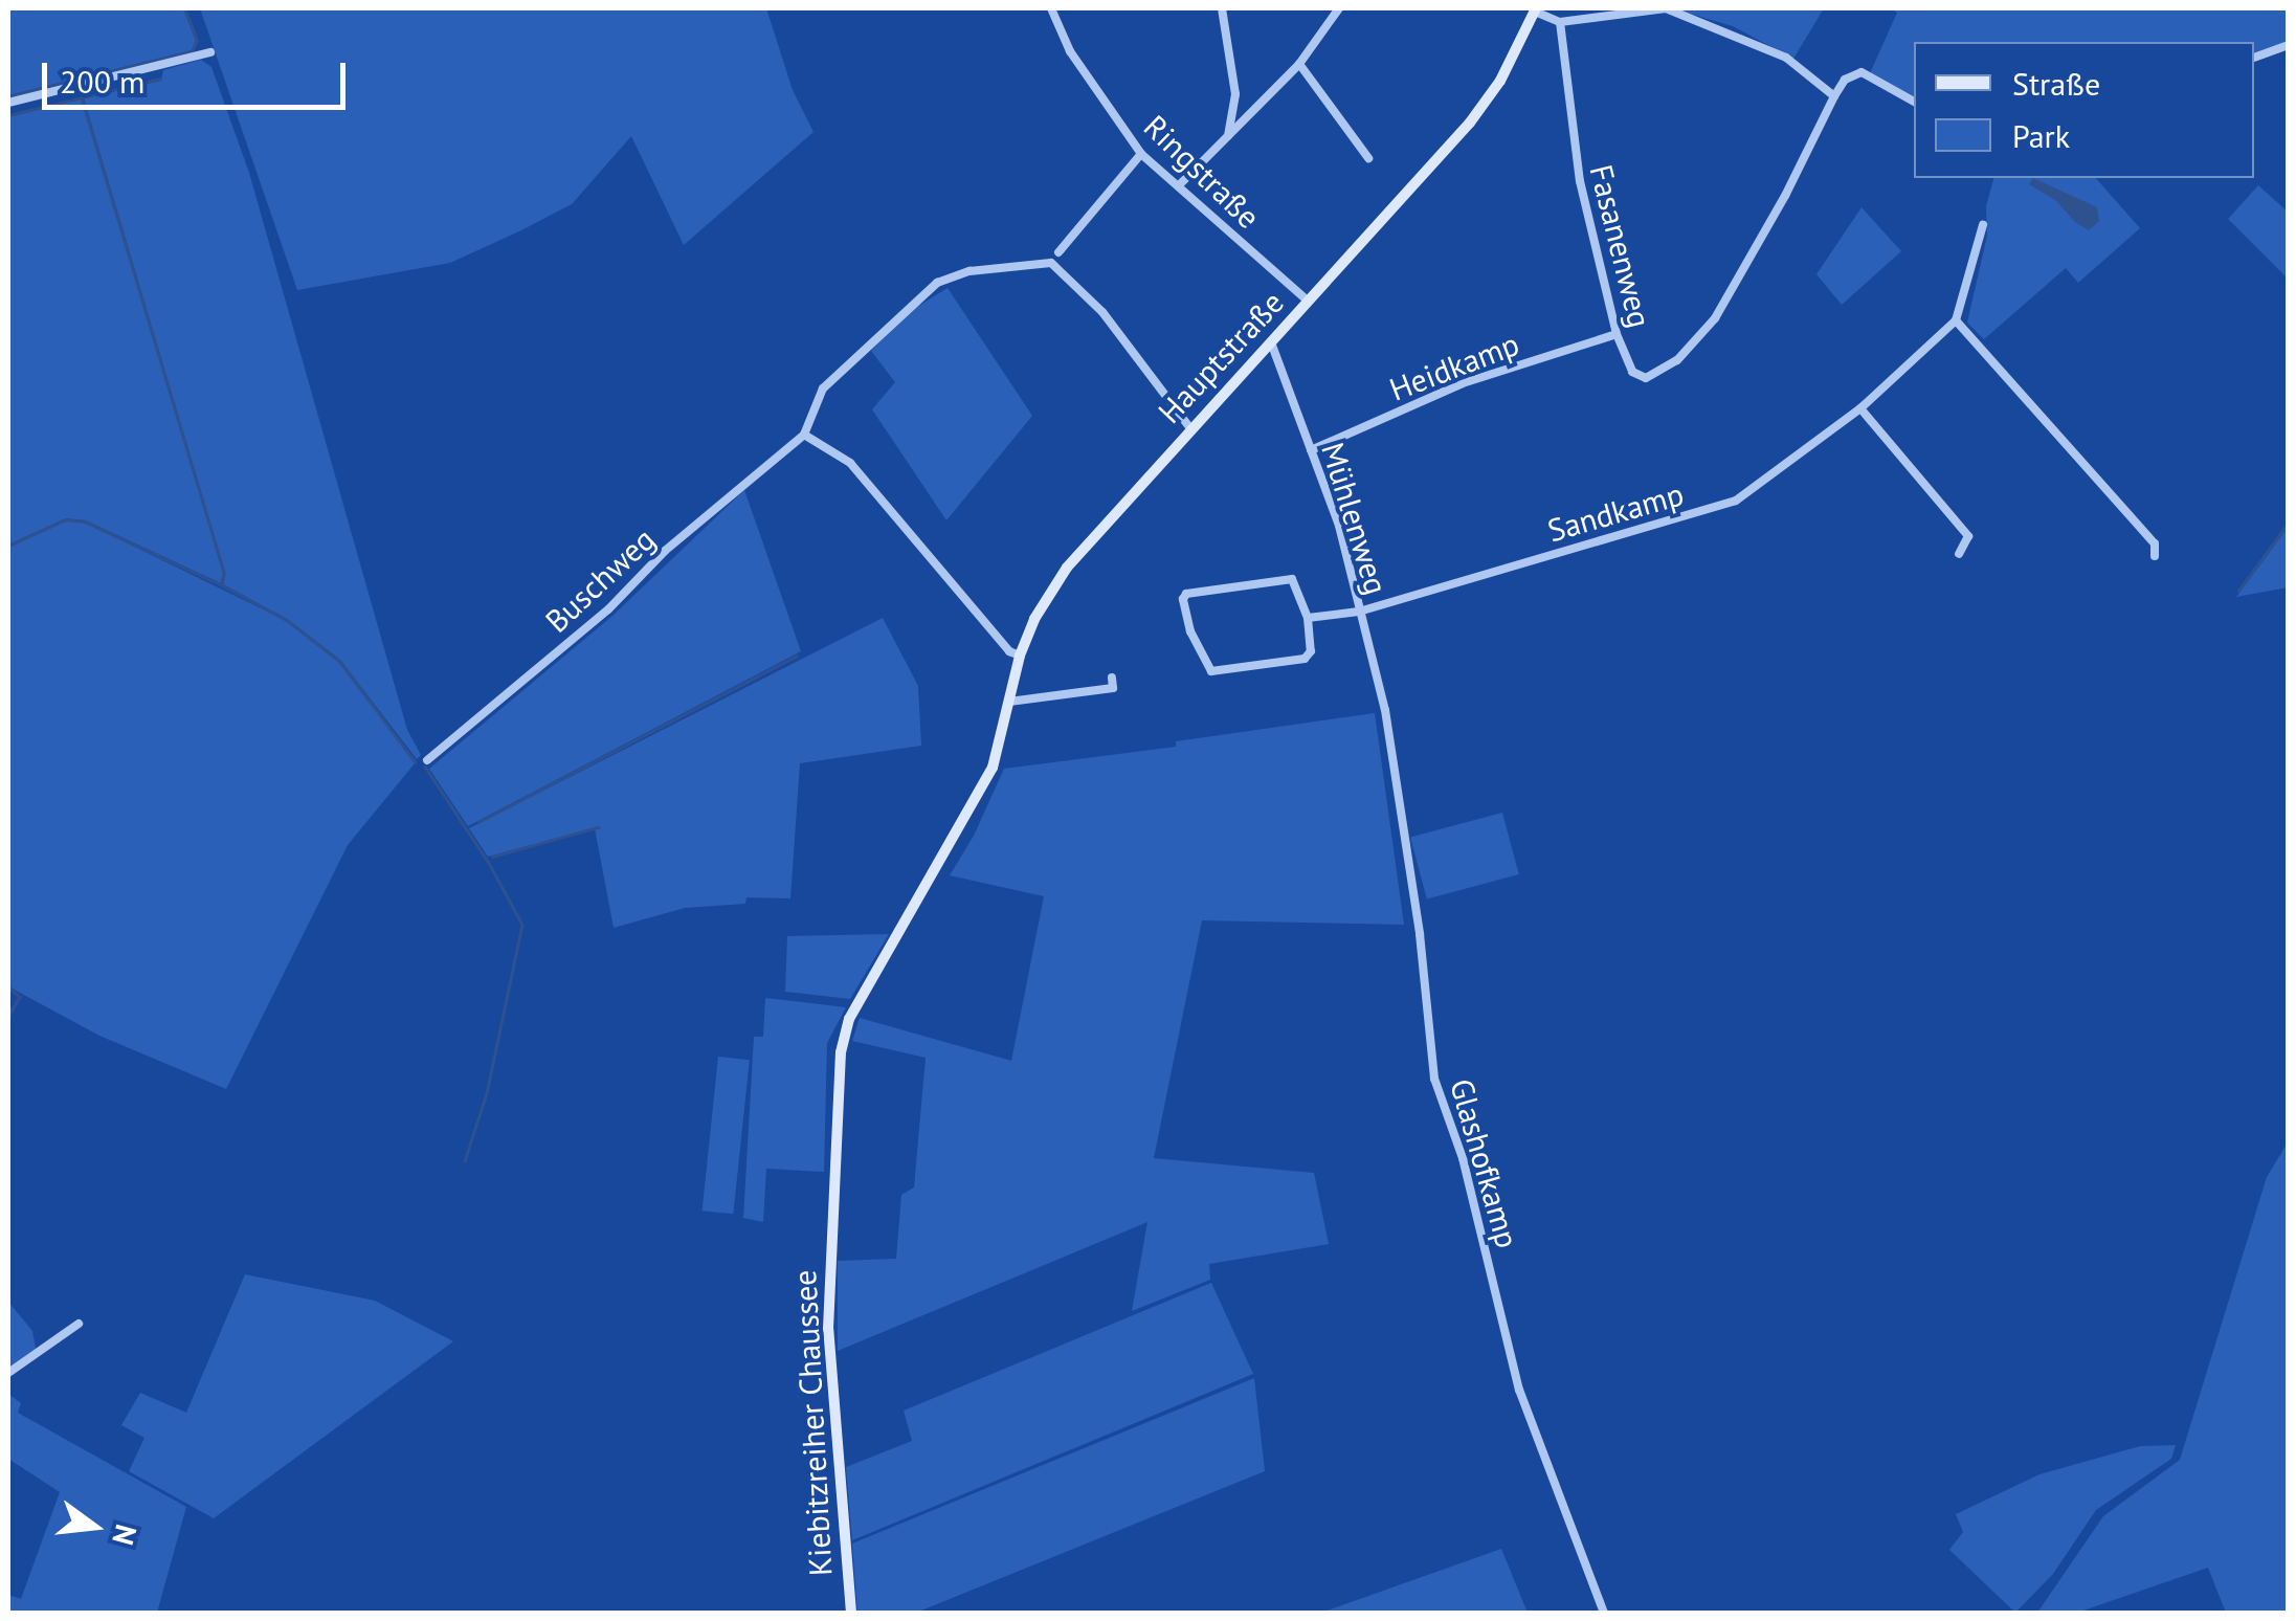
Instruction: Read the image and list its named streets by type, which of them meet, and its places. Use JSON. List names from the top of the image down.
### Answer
{
  "streets": {
    "street": [
      "Ringstraße",
      "Fasanenweg",
      "Hauptstraße",
      "Heidkamp",
      "Sandkamp",
      "Mühlenweg",
      "Buschweg",
      "Glashofkamp",
      "Kiebitzreiher Chaussee"
    ]
  },
  "crossings": [
    ["Ringstraße", "Hauptstraße"],
    ["Fasanenweg", "Heidkamp"],
    ["Hauptstraße", "Mühlenweg"],
    ["Hauptstraße", "Buschweg"],
    ["Hauptstraße", "Kiebitzreiher Chaussee"],
    ["Heidkamp", "Mühlenweg"],
    ["Sandkamp", "Mühlenweg"],
    ["Mühlenweg", "Glashofkamp"]
  ],
  "legend": ["Straße", "Park"],
  "scale_bar": "200 m",
  "north": "right"
}
